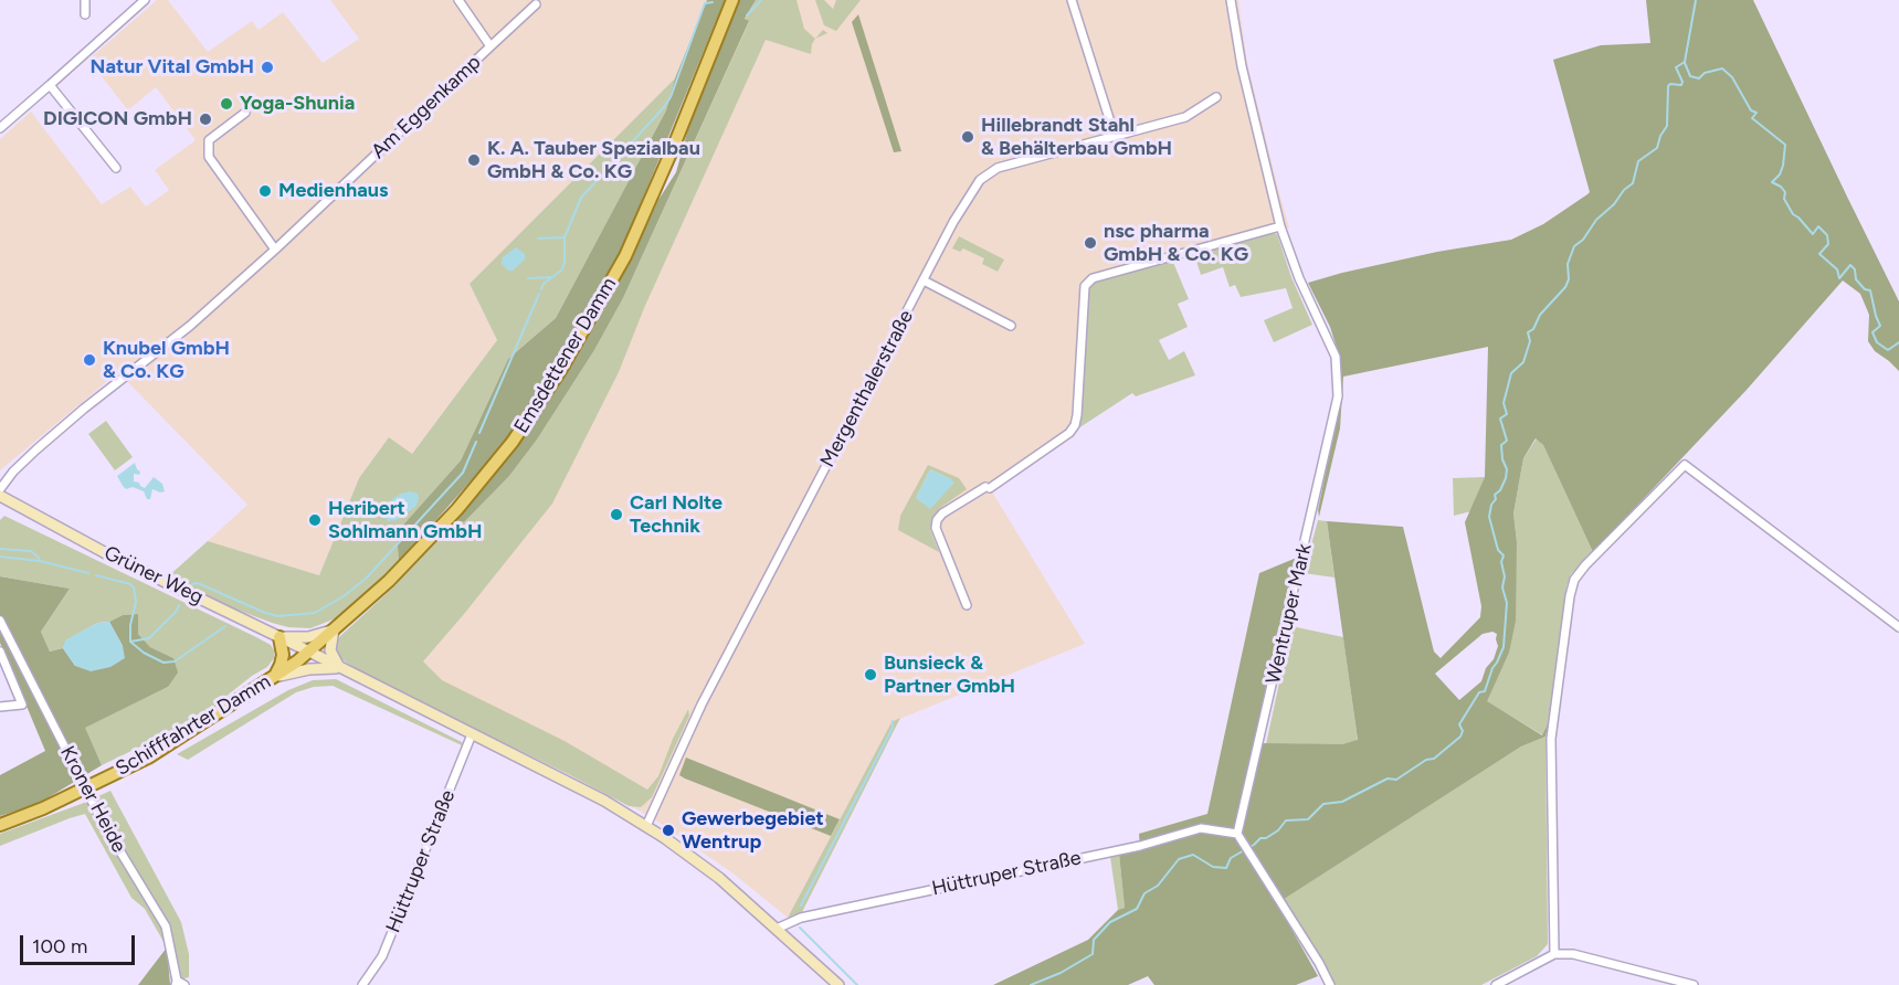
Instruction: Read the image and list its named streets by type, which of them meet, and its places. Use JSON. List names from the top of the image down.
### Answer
{
  "streets": {
    "main road": ["Emsdettener Damm", "Grüner Weg", "Schifffahrter Damm"],
    "street": [
      "Am Eggenkamp",
      "Mergenthalerstraße",
      "Wentruper Mark",
      "Kroner Heide",
      "Hüttruper Straße"
    ]
  },
  "crossings": [
    ["Emsdettener Damm", "Grüner Weg"],
    ["Emsdettener Damm", "Schifffahrter Damm"],
    ["Grüner Weg", "Schifffahrter Damm"],
    ["Wentruper Mark", "Hüttruper Straße"]
  ],
  "places": [
    "Natur Vital GmbH",
    "Yoga-Shunia",
    "DIGICON GmbH",
    "Hillebrandt Stahl & Behälterbau GmbH",
    "K. A. Tauber Spezialbau GmbH & Co. KG",
    "Medienhaus",
    "nsc pharma GmbH & Co. KG",
    "Knubel GmbH & Co. KG",
    "Carl Nolte Technik",
    "Heribert Sohlmann GmbH",
    "Bunsieck & Partner GmbH",
    "Gewerbegebiet Wentrup"
  ],
  "scale_bar": "100 m"
}
